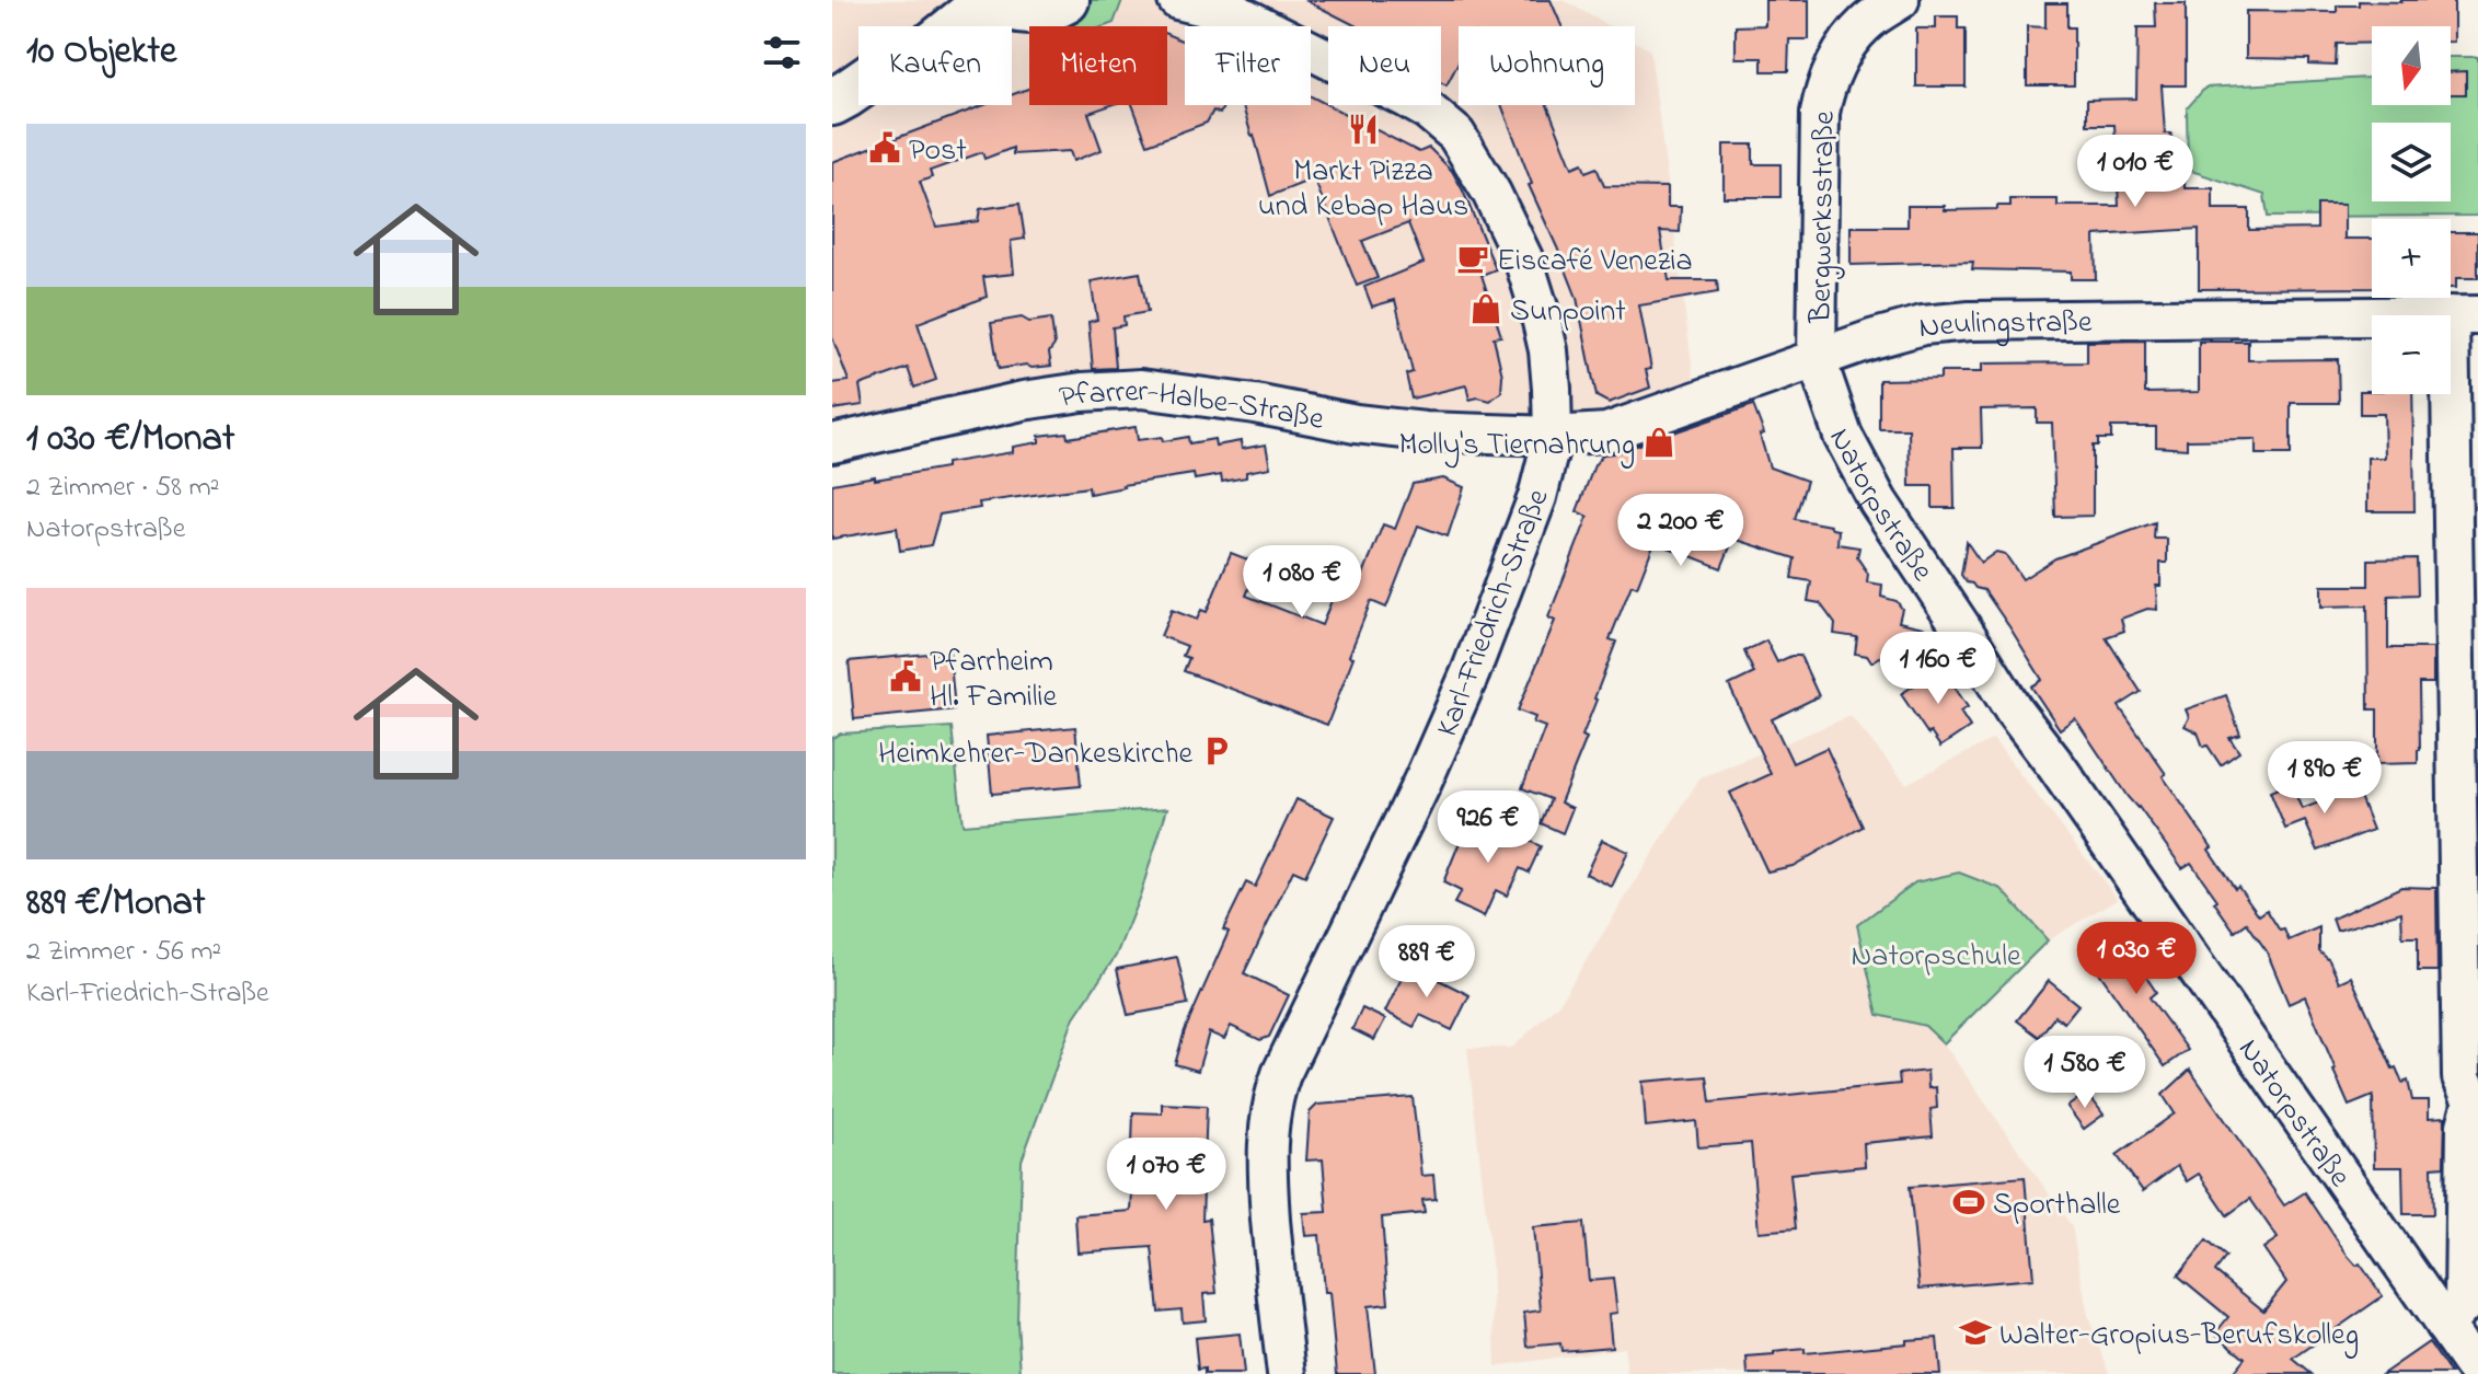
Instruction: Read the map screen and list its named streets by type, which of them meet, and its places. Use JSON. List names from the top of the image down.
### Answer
{
  "streets": {
    "street": [
      "Bergwerksstraße",
      "Neulingstraße",
      "Pfarrer-Halbe-Straße",
      "Natorpstraße",
      "Karl-Friedrich-Straße"
    ]
  },
  "crossings": [
    ["Bergwerksstraße", "Neulingstraße"],
    ["Bergwerksstraße", "Natorpstraße"],
    ["Neulingstraße", "Pfarrer-Halbe-Straße"],
    ["Neulingstraße", "Natorpstraße"],
    ["Neulingstraße", "Karl-Friedrich-Straße"],
    ["Pfarrer-Halbe-Straße", "Karl-Friedrich-Straße"]
  ],
  "parks": ["Natorpschule"],
  "places": {
    "restaurant": ["Markt Pizza und Kebap Haus"],
    "public building": ["Post", "Pfarrheim Hl. Familie"],
    "cafe": ["Eiscafé Venezia"],
    "shop": ["Sunpoint", "Molly's Tiernahrung"],
    "parking": ["Heimkehrer-Dankeskirche"],
    "sports": ["Sporthalle"],
    "school or university": ["Walter-Gropius-Berufskolleg"]
  },
  "north": "bottom",
  "page": {
    "heading": "10 Objekte",
    "map_buttons": ["+", "−"],
    "chip": [
      "Kaufen",
      "Mieten",
      "Filter",
      "Neu",
      "Wohnung"
    ],
    "list": [
      {
        "name": "1 030 €/Monat",
        "note": "2 Zimmer · 58 m² · Natorpstraße"
      },
      {
        "name": "889 €/Monat",
        "note": "2 Zimmer · 56 m² · Karl-Friedrich-Straße"
      }
    ],
    "price": [
      "1 010 €",
      "2 200 €",
      "1 080 €",
      "1 160 €",
      "1 890 €",
      "926 €",
      "1 030 €",
      "889 €",
      "1 580 €",
      "1 070 €"
    ]
  }
}
